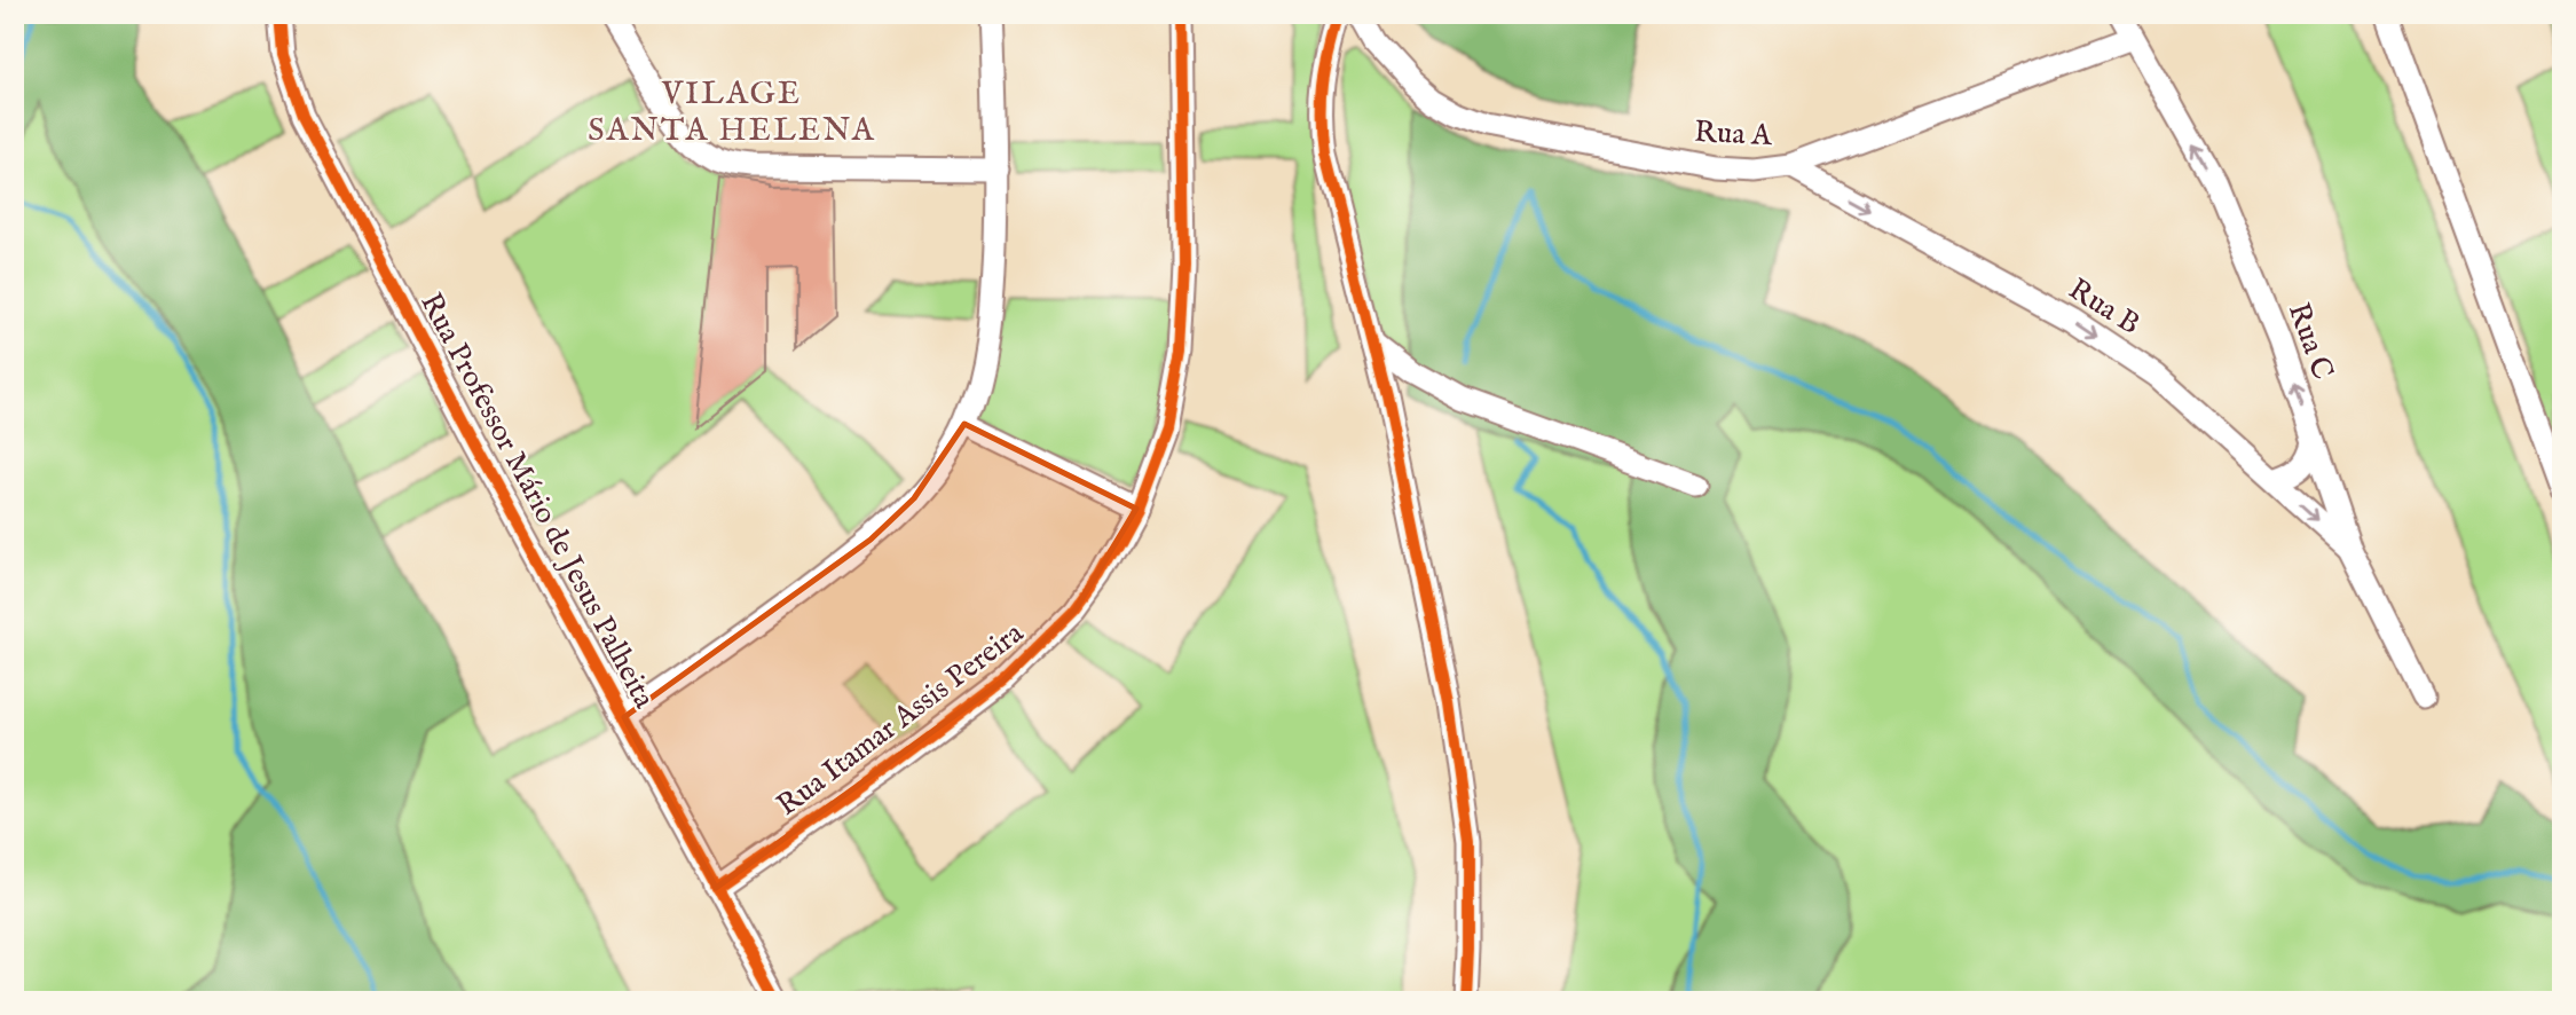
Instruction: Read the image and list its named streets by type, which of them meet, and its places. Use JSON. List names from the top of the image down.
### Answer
{
  "streets": {
    "street": [
      "Rua A",
      "Rua B",
      "Rua C",
      "Rua Professor Mário de Jesus Palheita",
      "Rua Itamar Assis Pereira"
    ]
  },
  "crossings": [
    ["Rua A", "Rua B"],
    ["Rua A", "Rua C"],
    ["Rua B", "Rua C"],
    ["Rua Professor Mário de Jesus Palheita", "Rua Itamar Assis Pereira"]
  ],
  "one_way": ["Rua B", "Rua C"],
  "districts": ["VILAGE SANTA HELENA"]
}
